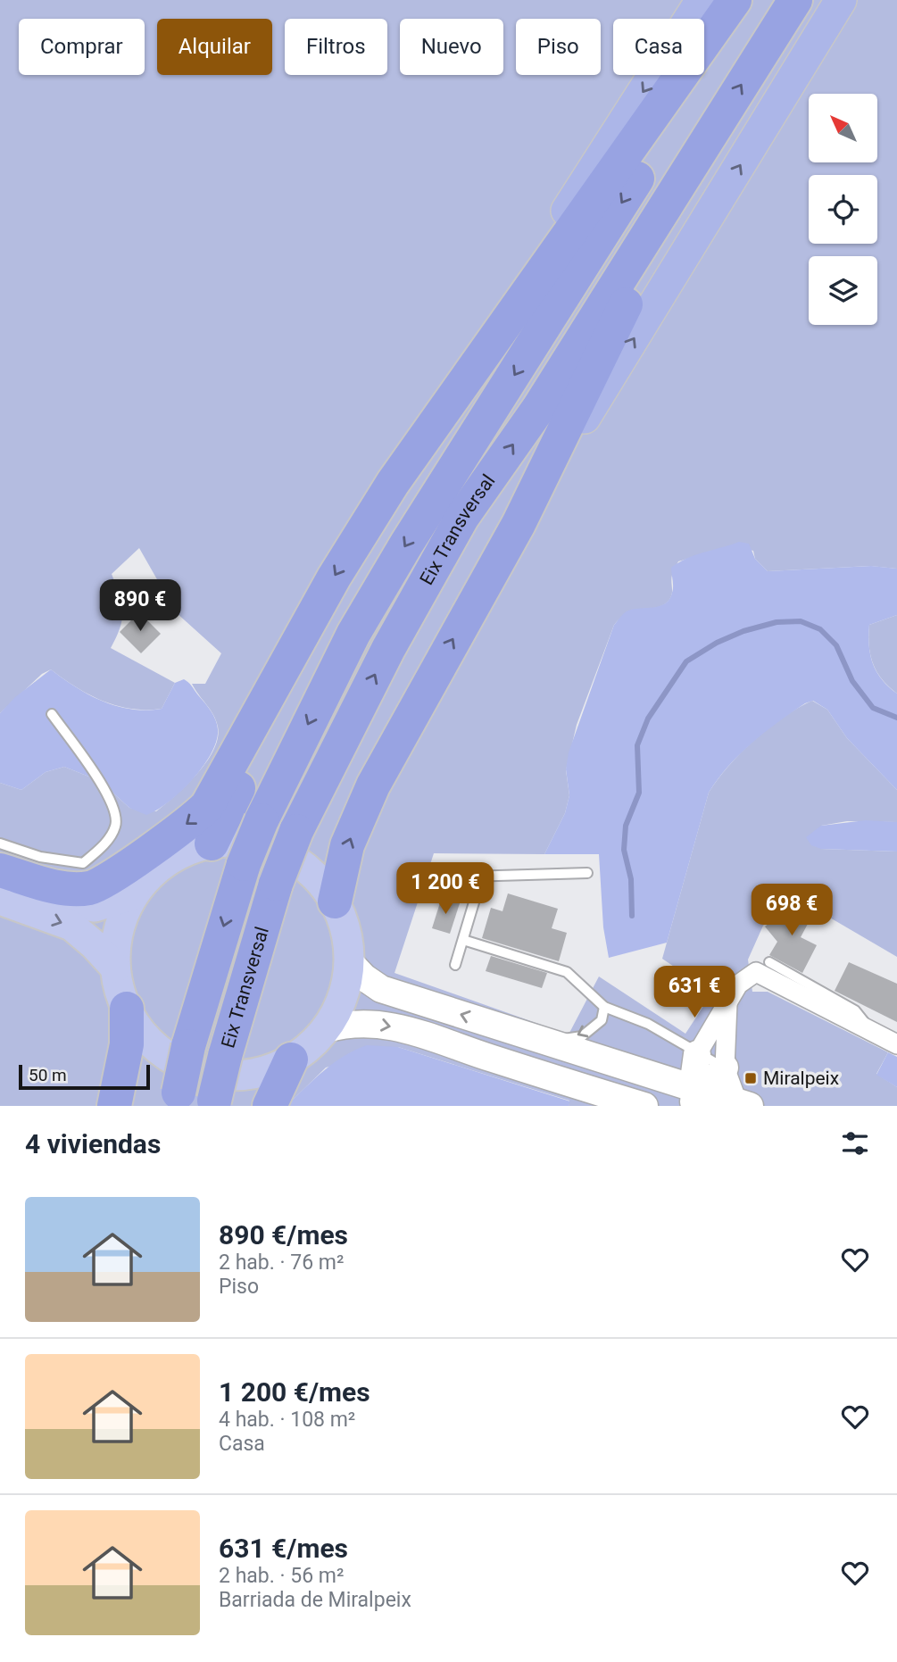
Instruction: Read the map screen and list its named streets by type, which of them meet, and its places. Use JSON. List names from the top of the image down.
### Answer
{
  "streets": {
    "highway": ["Eix Transversal"]
  },
  "places": {
    "transit": ["Miralpeix"]
  },
  "scale_bar": "50 m",
  "north": "top left",
  "page": {
    "chip": [
      "Comprar",
      "Alquilar",
      "Filtros",
      "Nuevo",
      "Piso",
      "Casa"
    ],
    "price": [
      "890 €",
      "1 200 €",
      "698 €",
      "631 €"
    ],
    "scale": "50 m",
    "heading": "4 viviendas",
    "list": [
      {
        "name": "890 €/mes",
        "note": "2 hab. · 76 m² · Piso"
      },
      {
        "name": "1 200 €/mes",
        "note": "4 hab. · 108 m² · Casa"
      },
      {
        "name": "631 €/mes",
        "note": "2 hab. · 56 m² · Barriada de Miralpeix"
      }
    ]
  }
}
